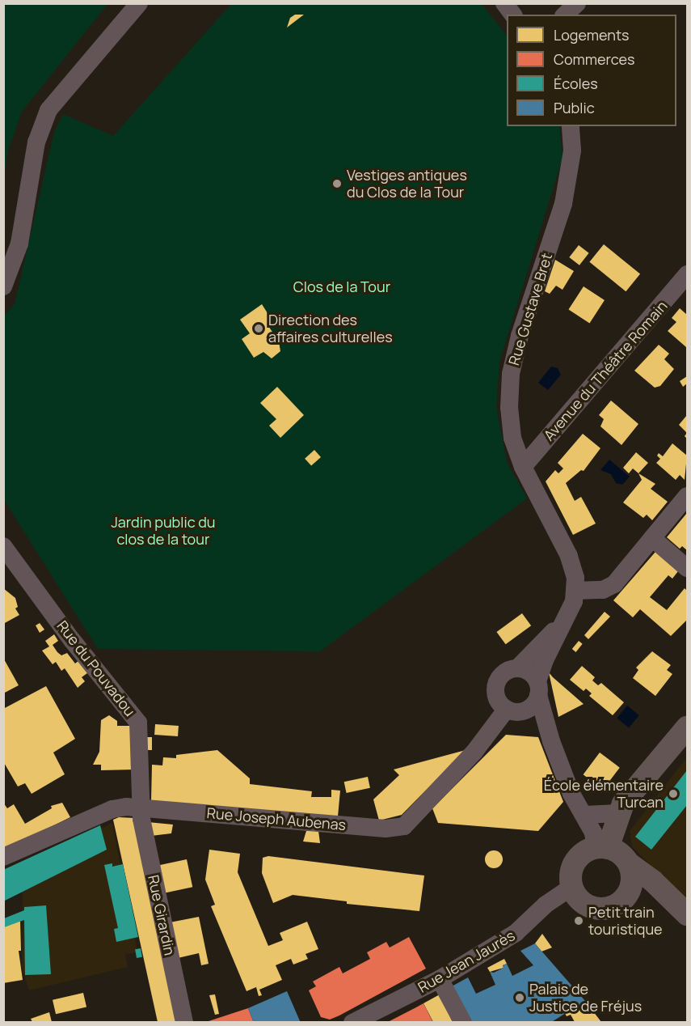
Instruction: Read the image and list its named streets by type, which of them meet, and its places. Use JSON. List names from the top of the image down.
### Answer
{
  "streets": {
    "street": [
      "Rue Gustave Bret",
      "Avenue du Théâtre Romain",
      "Rue du Pouvadou",
      "Rue Joseph Aubenas",
      "Rue Girardin",
      "Rue Jean Jaurès"
    ]
  },
  "crossings": [
    ["Rue Gustave Bret", "Avenue du Théâtre Romain"],
    ["Rue Gustave Bret", "Rue Joseph Aubenas"],
    ["Rue du Pouvadou", "Rue Joseph Aubenas"],
    ["Rue du Pouvadou", "Rue Girardin"],
    ["Rue Joseph Aubenas", "Rue Girardin"]
  ],
  "parks": ["Clos de la Tour", "Jardin public du clos de la tour"],
  "places": [
    "Vestiges antiques du Clos de la Tour",
    "Direction des affaires culturelles",
    "École élémentaire Turcan",
    "Petit train touristique",
    "Palais de Justice de Fréjus"
  ],
  "legend": [
    "Logements",
    "Commerces",
    "Écoles",
    "Public"
  ]
}
